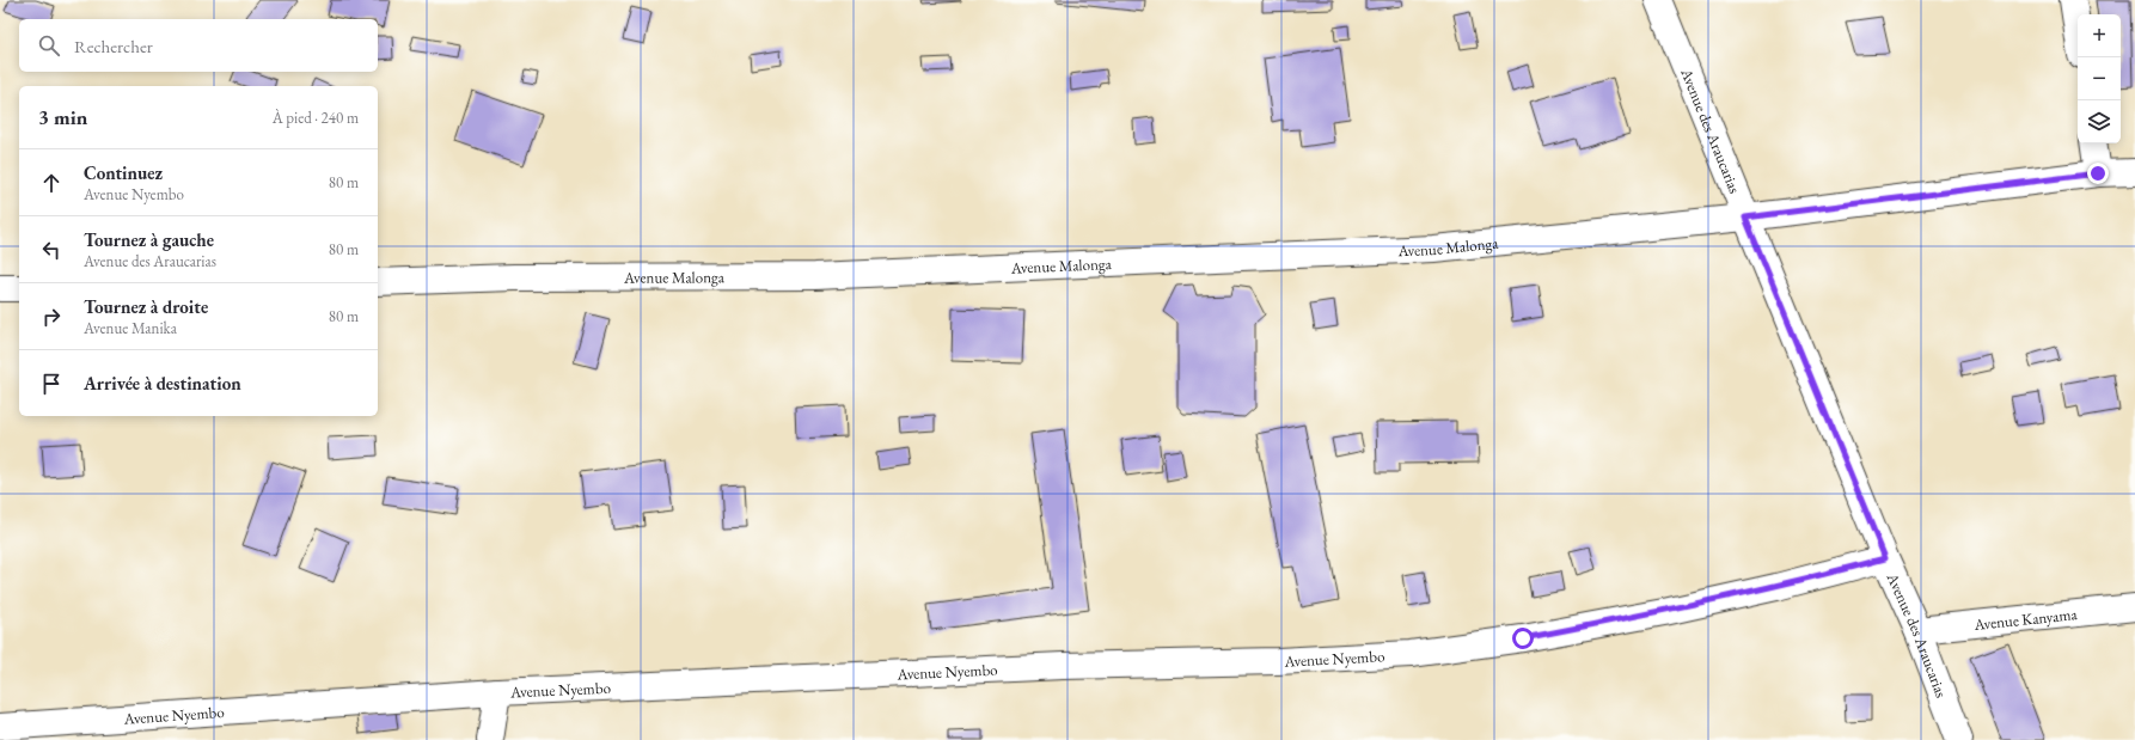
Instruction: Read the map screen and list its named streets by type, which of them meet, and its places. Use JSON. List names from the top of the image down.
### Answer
{
  "streets": {
    "street": [
      "Avenue des Araucarias",
      "Avenue Malonga",
      "Avenue Kanyama",
      "Avenue Nyembo"
    ]
  },
  "crossings": [
    ["Avenue des Araucarias", "Avenue Malonga"],
    ["Avenue des Araucarias", "Avenue Kanyama"],
    ["Avenue des Araucarias", "Avenue Nyembo"]
  ],
  "page": {
    "map_buttons": ["+", "−"],
    "search": "Rechercher",
    "heading": ["3 min", "À pied · 240 m"],
    "list": [
      ["Continuez", "Avenue Nyembo", "80 m"],
      ["Tournez à gauche", "Avenue des Araucarias", "80 m"],
      ["Tournez à droite", "Avenue Manika", "80 m"],
      "Arrivée à destination"
    ]
  }
}
